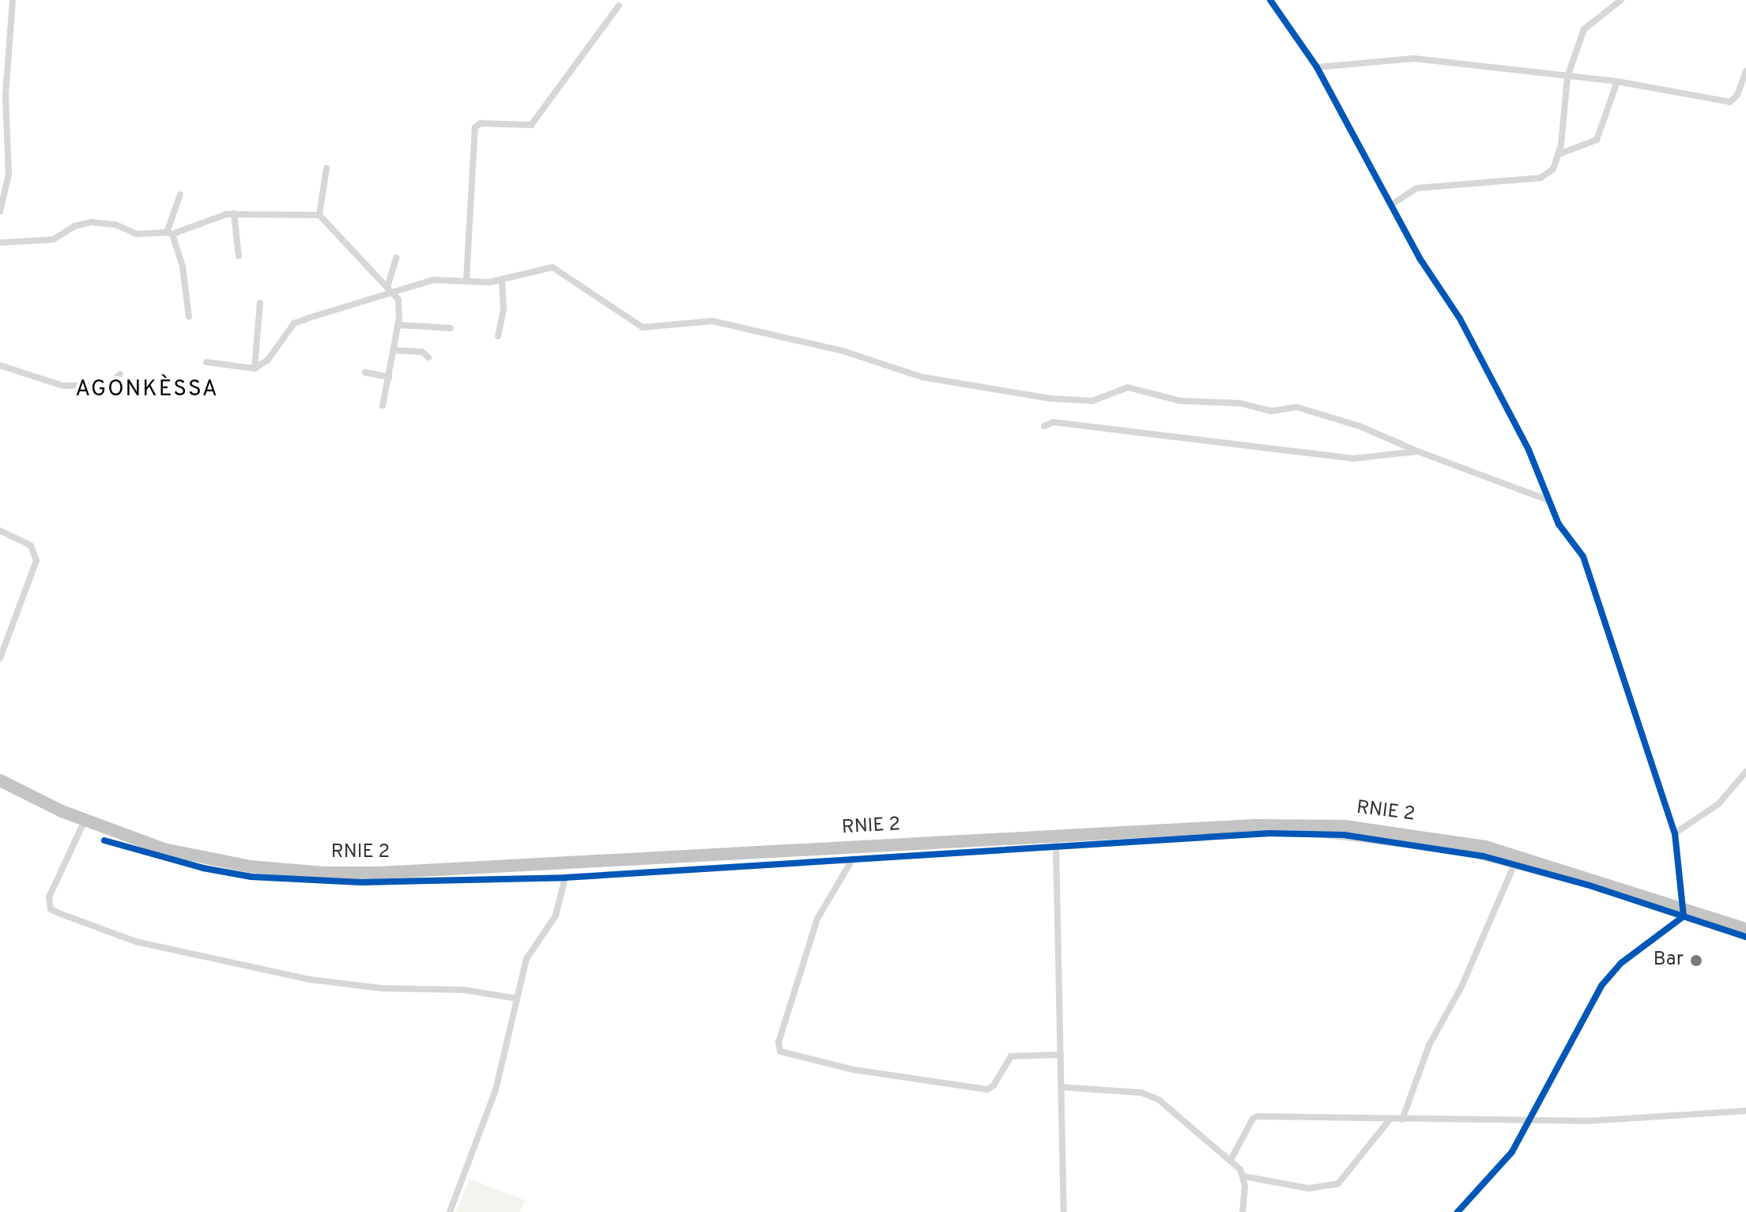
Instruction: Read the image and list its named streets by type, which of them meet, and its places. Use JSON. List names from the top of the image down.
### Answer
{
  "streets": {
    "highway": ["RNIE 2"]
  },
  "districts": ["AGONKÈSSA"],
  "places": ["Bar"]
}
